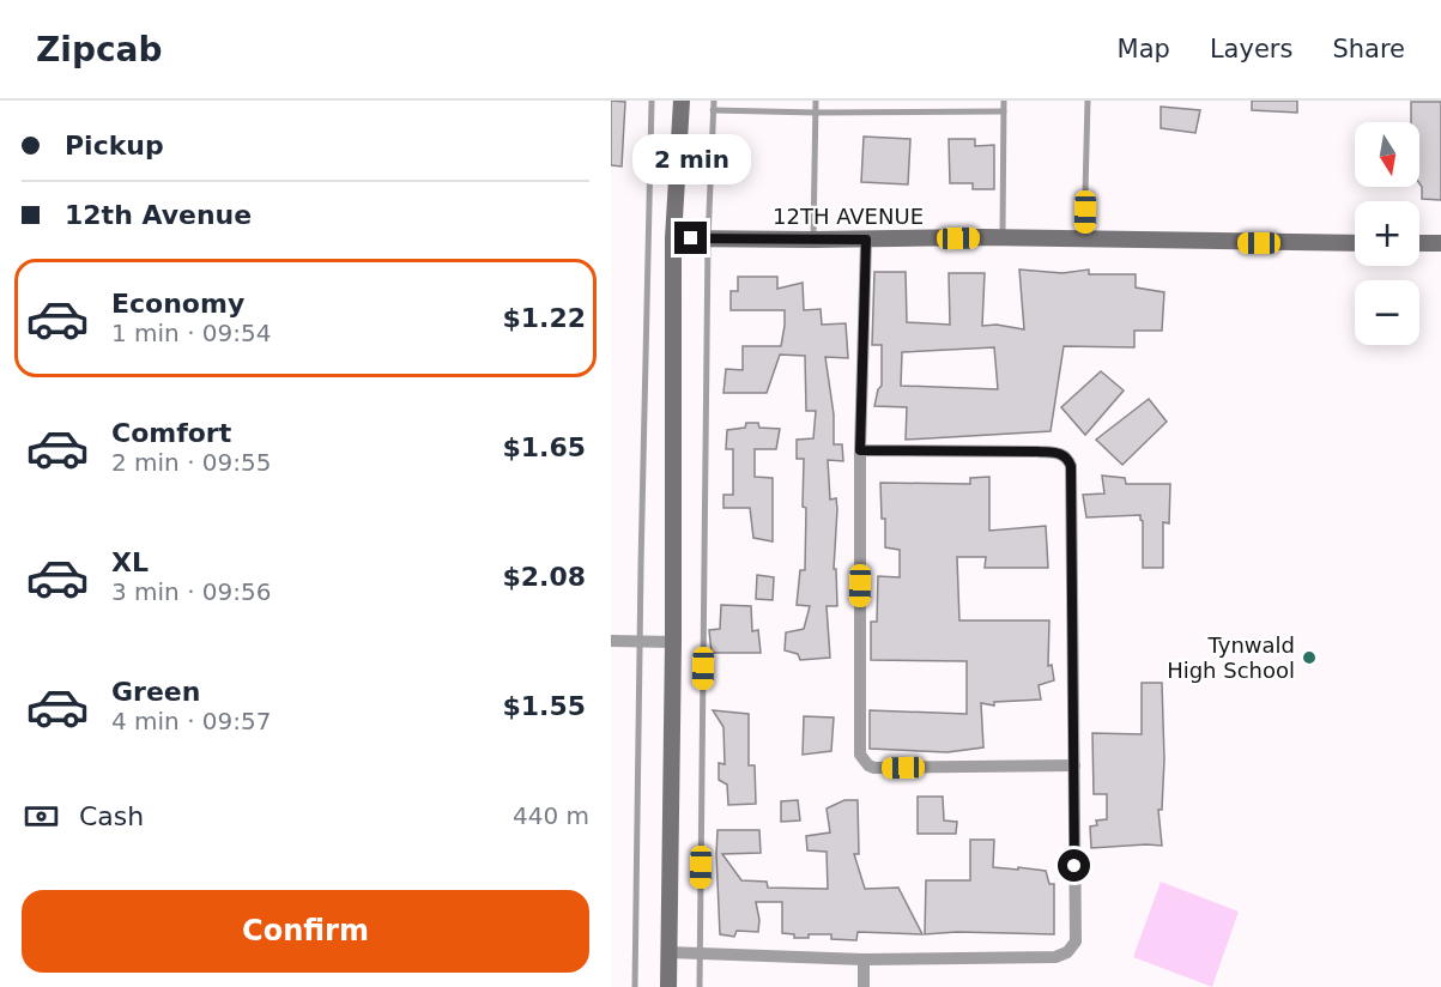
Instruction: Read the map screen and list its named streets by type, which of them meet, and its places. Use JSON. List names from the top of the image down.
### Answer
{
  "streets": {
    "street": ["12TH AVENUE"]
  },
  "places": ["Tynwald High School"],
  "north": "bottom",
  "page": {
    "header": "Zipcab",
    "nav": ["Map", "Layers", "Share"],
    "banner": ["Pickup", "12th Avenue"],
    "map_buttons": ["+", "−"],
    "bubble": "2 min",
    "list": [
      {
        "name": "Economy",
        "note": "1 min · 09:54",
        "value": "$1.22"
      },
      {
        "name": "Comfort",
        "note": "2 min · 09:55",
        "value": "$1.65"
      },
      {
        "name": "XL",
        "note": "3 min · 09:56",
        "value": "$2.08"
      },
      {
        "name": "Green",
        "note": "4 min · 09:57",
        "value": "$1.55"
      }
    ],
    "pay": ["Cash", "440 m"],
    "buttons": "Confirm"
  }
}
